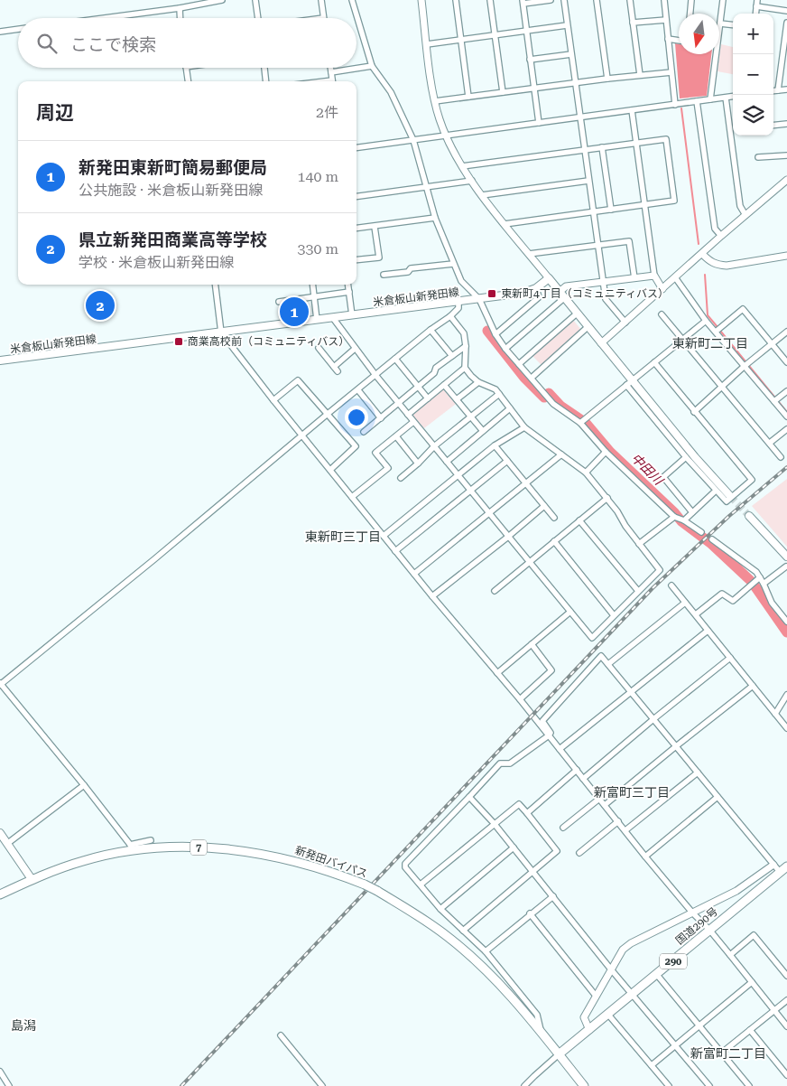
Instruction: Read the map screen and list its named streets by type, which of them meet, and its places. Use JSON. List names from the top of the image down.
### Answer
{
  "streets": {
    "highway": [
      "7",
      "新発田バイパス",
      "国道290号",
      "290"
    ],
    "main road": ["米倉板山新発田線"]
  },
  "crossings": [
    ["新発田バイパス", "国道290号"]
  ],
  "districts": [
    "東新町二丁目",
    "東新町三丁目",
    "新富町三丁目",
    "島潟",
    "新富町二丁目"
  ],
  "water": ["中田川"],
  "places": {
    "transit": ["東新町4丁目（コミュニティバス）", "商業高校前（コミュニティバス）"]
  },
  "north": "bottom",
  "page": {
    "map_buttons": ["+", "−"],
    "search": "ここで検索",
    "heading": ["周辺", "2件"],
    "list": [
      {
        "mark": "1",
        "name": "新発田東新町簡易郵便局",
        "note": "公共施設 · 米倉板山新発田線",
        "value": "140 m"
      },
      {
        "mark": "2",
        "name": "県立新発田商業高等学校",
        "note": "学校 · 米倉板山新発田線",
        "value": "330 m"
      }
    ],
    "pins": ["2", "1"]
  }
}
